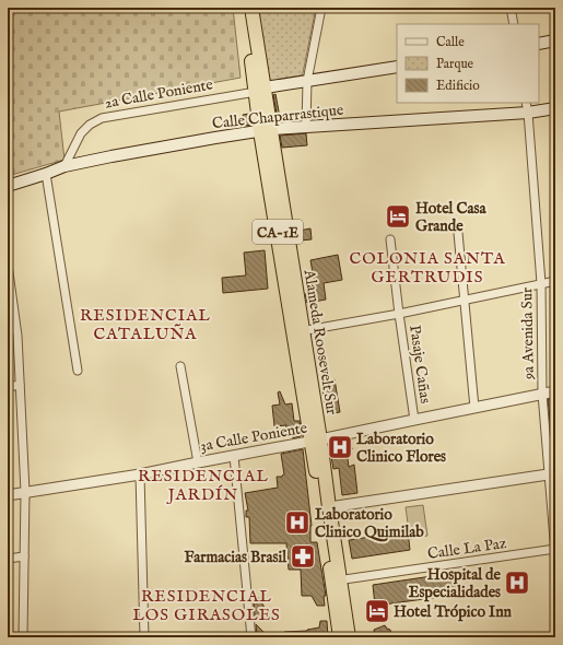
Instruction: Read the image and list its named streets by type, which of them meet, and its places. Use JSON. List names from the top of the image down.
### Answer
{
  "streets": {
    "highway": ["CA-1E", "Alameda Roosevelt Sur"],
    "main road": ["2a Calle Poniente", "Calle Chaparrastique"],
    "street": [
      "9a Avenida Sur",
      "Pasaje Cañas",
      "3a Calle Poniente",
      "Calle La Paz"
    ]
  },
  "crossings": [
    ["2a Calle Poniente", "Calle Chaparrastique"],
    ["2a Calle Poniente", "CA-1E"],
    ["Calle Chaparrastique", "CA-1E"],
    ["Calle Chaparrastique", "9a Avenida Sur"],
    ["Calle Chaparrastique", "Alameda Roosevelt Sur"],
    ["CA-1E", "Alameda Roosevelt Sur"],
    ["9a Avenida Sur", "3a Calle Poniente"],
    ["9a Avenida Sur", "Calle La Paz"],
    ["Alameda Roosevelt Sur", "3a Calle Poniente"],
    ["Alameda Roosevelt Sur", "Calle La Paz"],
    ["Pasaje Cañas", "3a Calle Poniente"]
  ],
  "districts": [
    "COLONIA SANTA GERTRUDIS",
    "RESIDENCIAL CATALUÑA",
    "RESIDENCIAL JARDÍN",
    "RESIDENCIAL LOS GIRASOLES"
  ],
  "places": {
    "hotel": ["Hotel Casa Grande", "Hotel Trópico Inn"],
    "hospital": ["Laboratorio Clinico Flores", "Laboratorio Clinico Quimilab", "Hospital de Especialidades"],
    "pharmacy": ["Farmacias Brasil"]
  },
  "legend": ["Calle", "Parque", "Edificio"]
}
